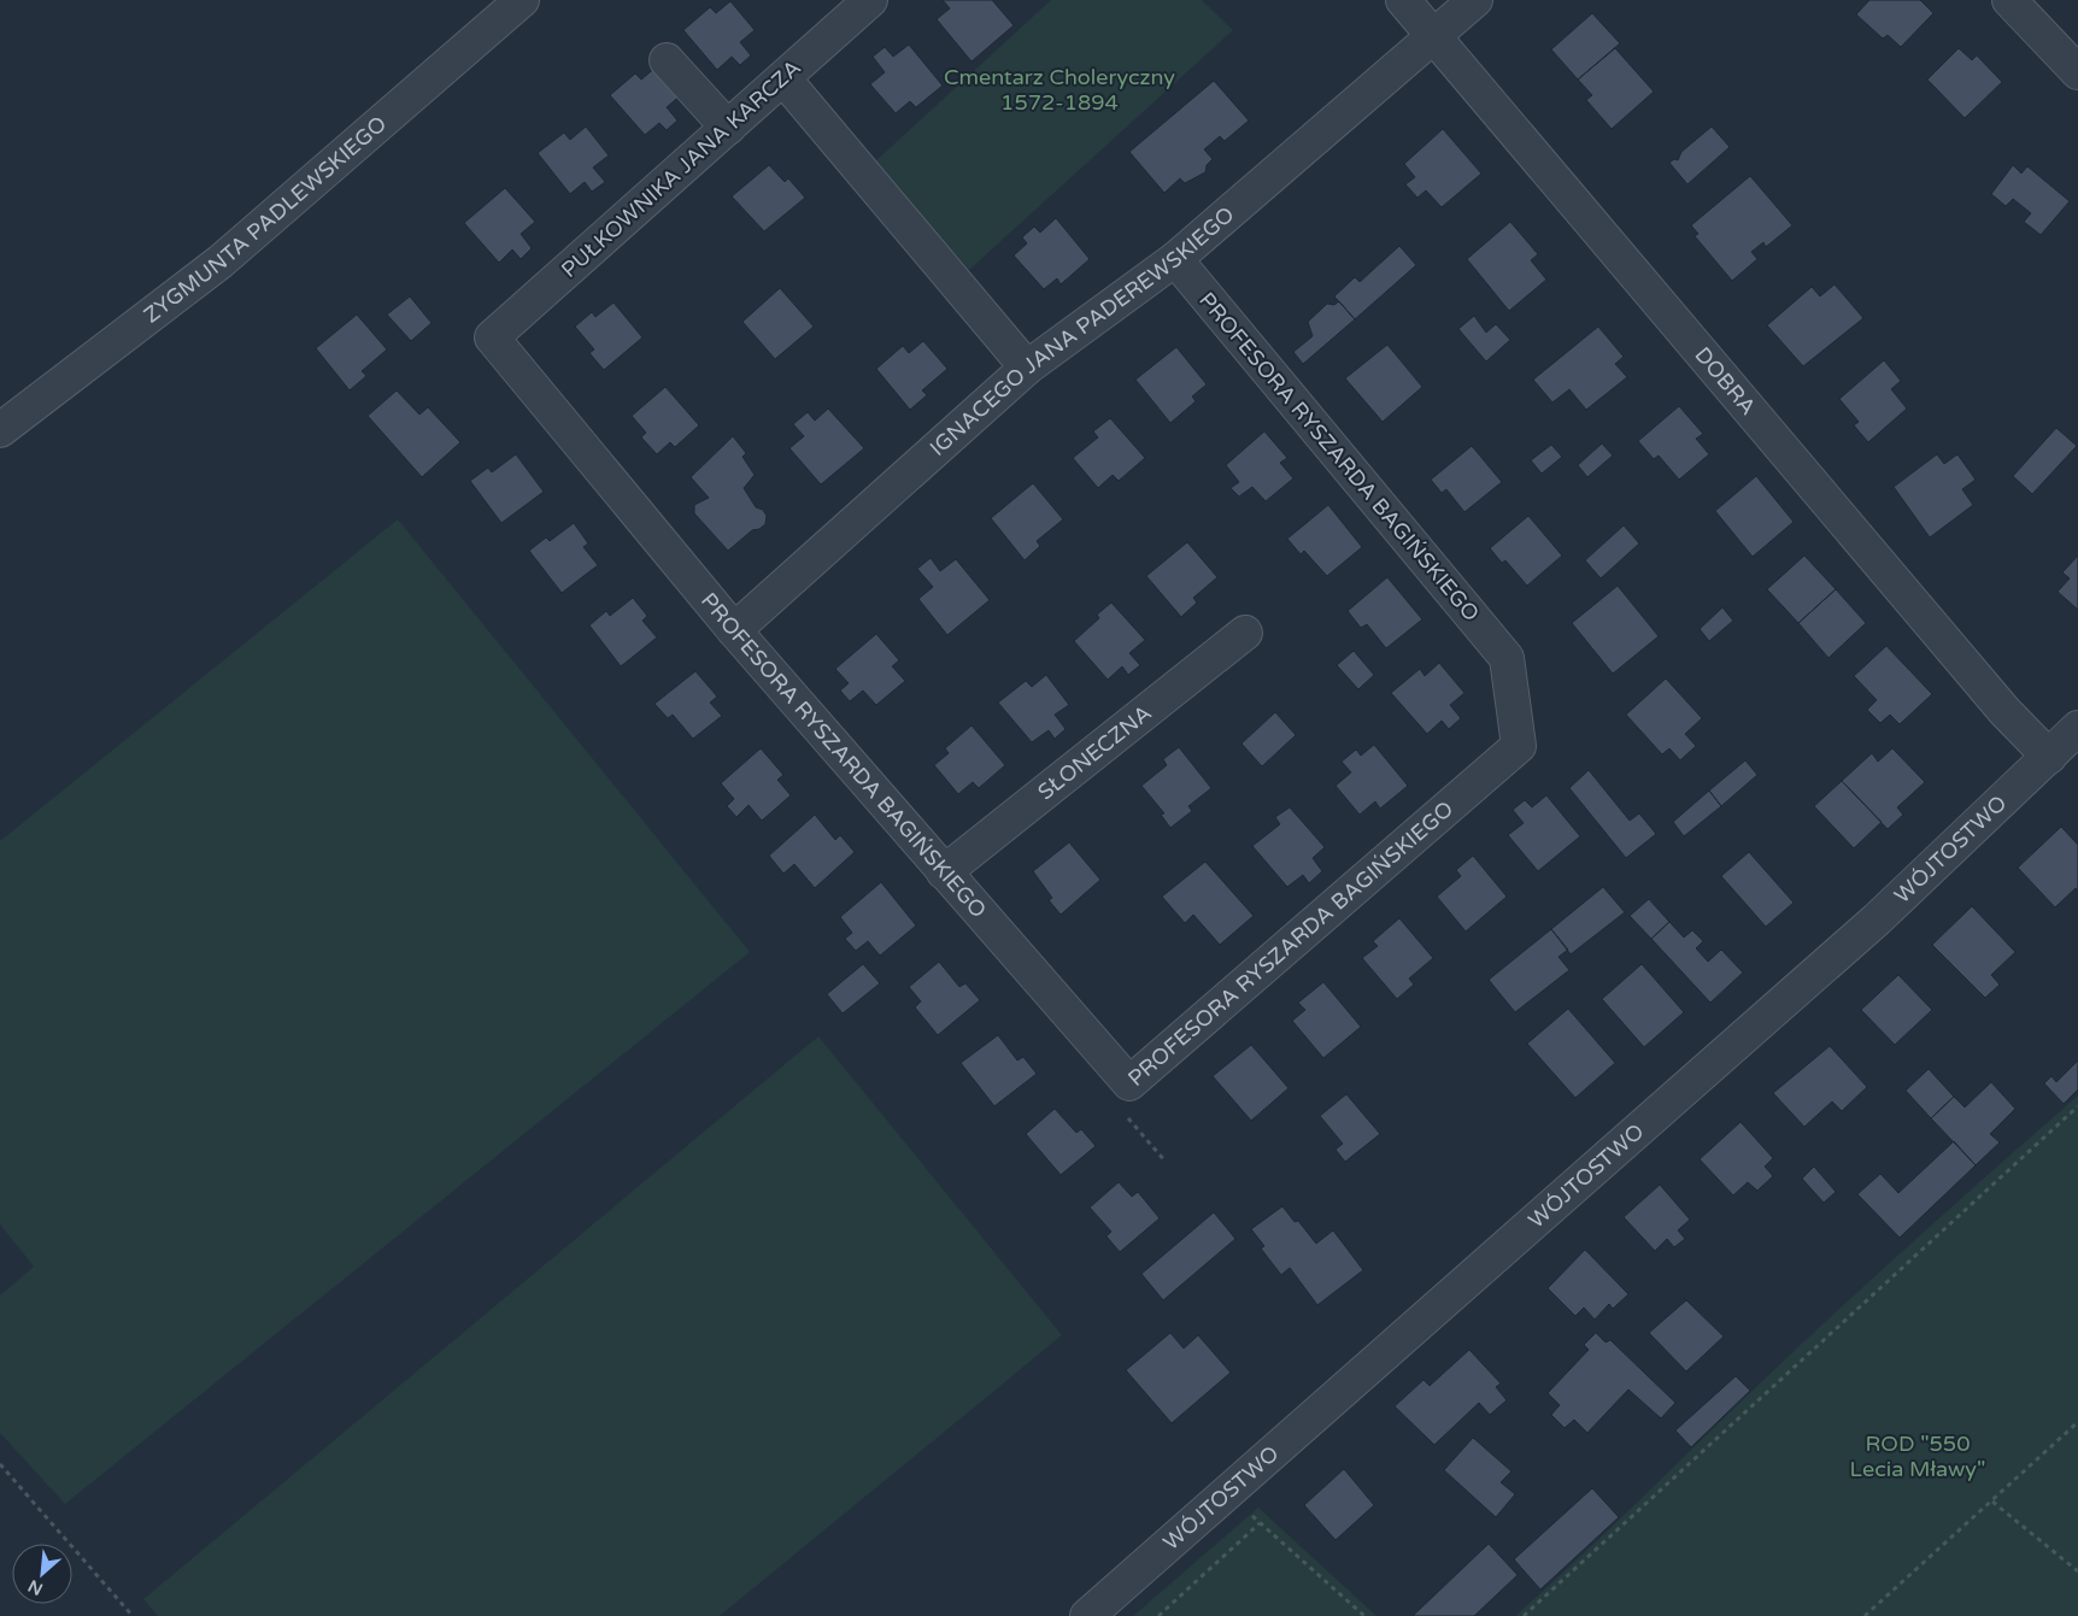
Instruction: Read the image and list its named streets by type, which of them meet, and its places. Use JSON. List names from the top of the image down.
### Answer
{
  "streets": {
    "street": [
      "PUŁKOWNIKA JANA KARCZA",
      "ZYGMUNTA PADLEWSKIEGO",
      "IGNACEGO JANA PADEREWSKIEGO",
      "DOBRA",
      "PROFESORA RYSZARDA BAGIŃSKIEGO",
      "SŁONECZNA",
      "WÓJTOSTWO"
    ]
  },
  "crossings": [
    ["PUŁKOWNIKA JANA KARCZA", "PROFESORA RYSZARDA BAGIŃSKIEGO"],
    ["IGNACEGO JANA PADEREWSKIEGO", "DOBRA"],
    ["IGNACEGO JANA PADEREWSKIEGO", "PROFESORA RYSZARDA BAGIŃSKIEGO"],
    ["DOBRA", "WÓJTOSTWO"],
    ["PROFESORA RYSZARDA BAGIŃSKIEGO", "SŁONECZNA"]
  ],
  "parks": ["Cmentarz Choleryczny 1572-1894", "ROD \"550 Lecia Mławy\""],
  "north": "bottom left"
}
